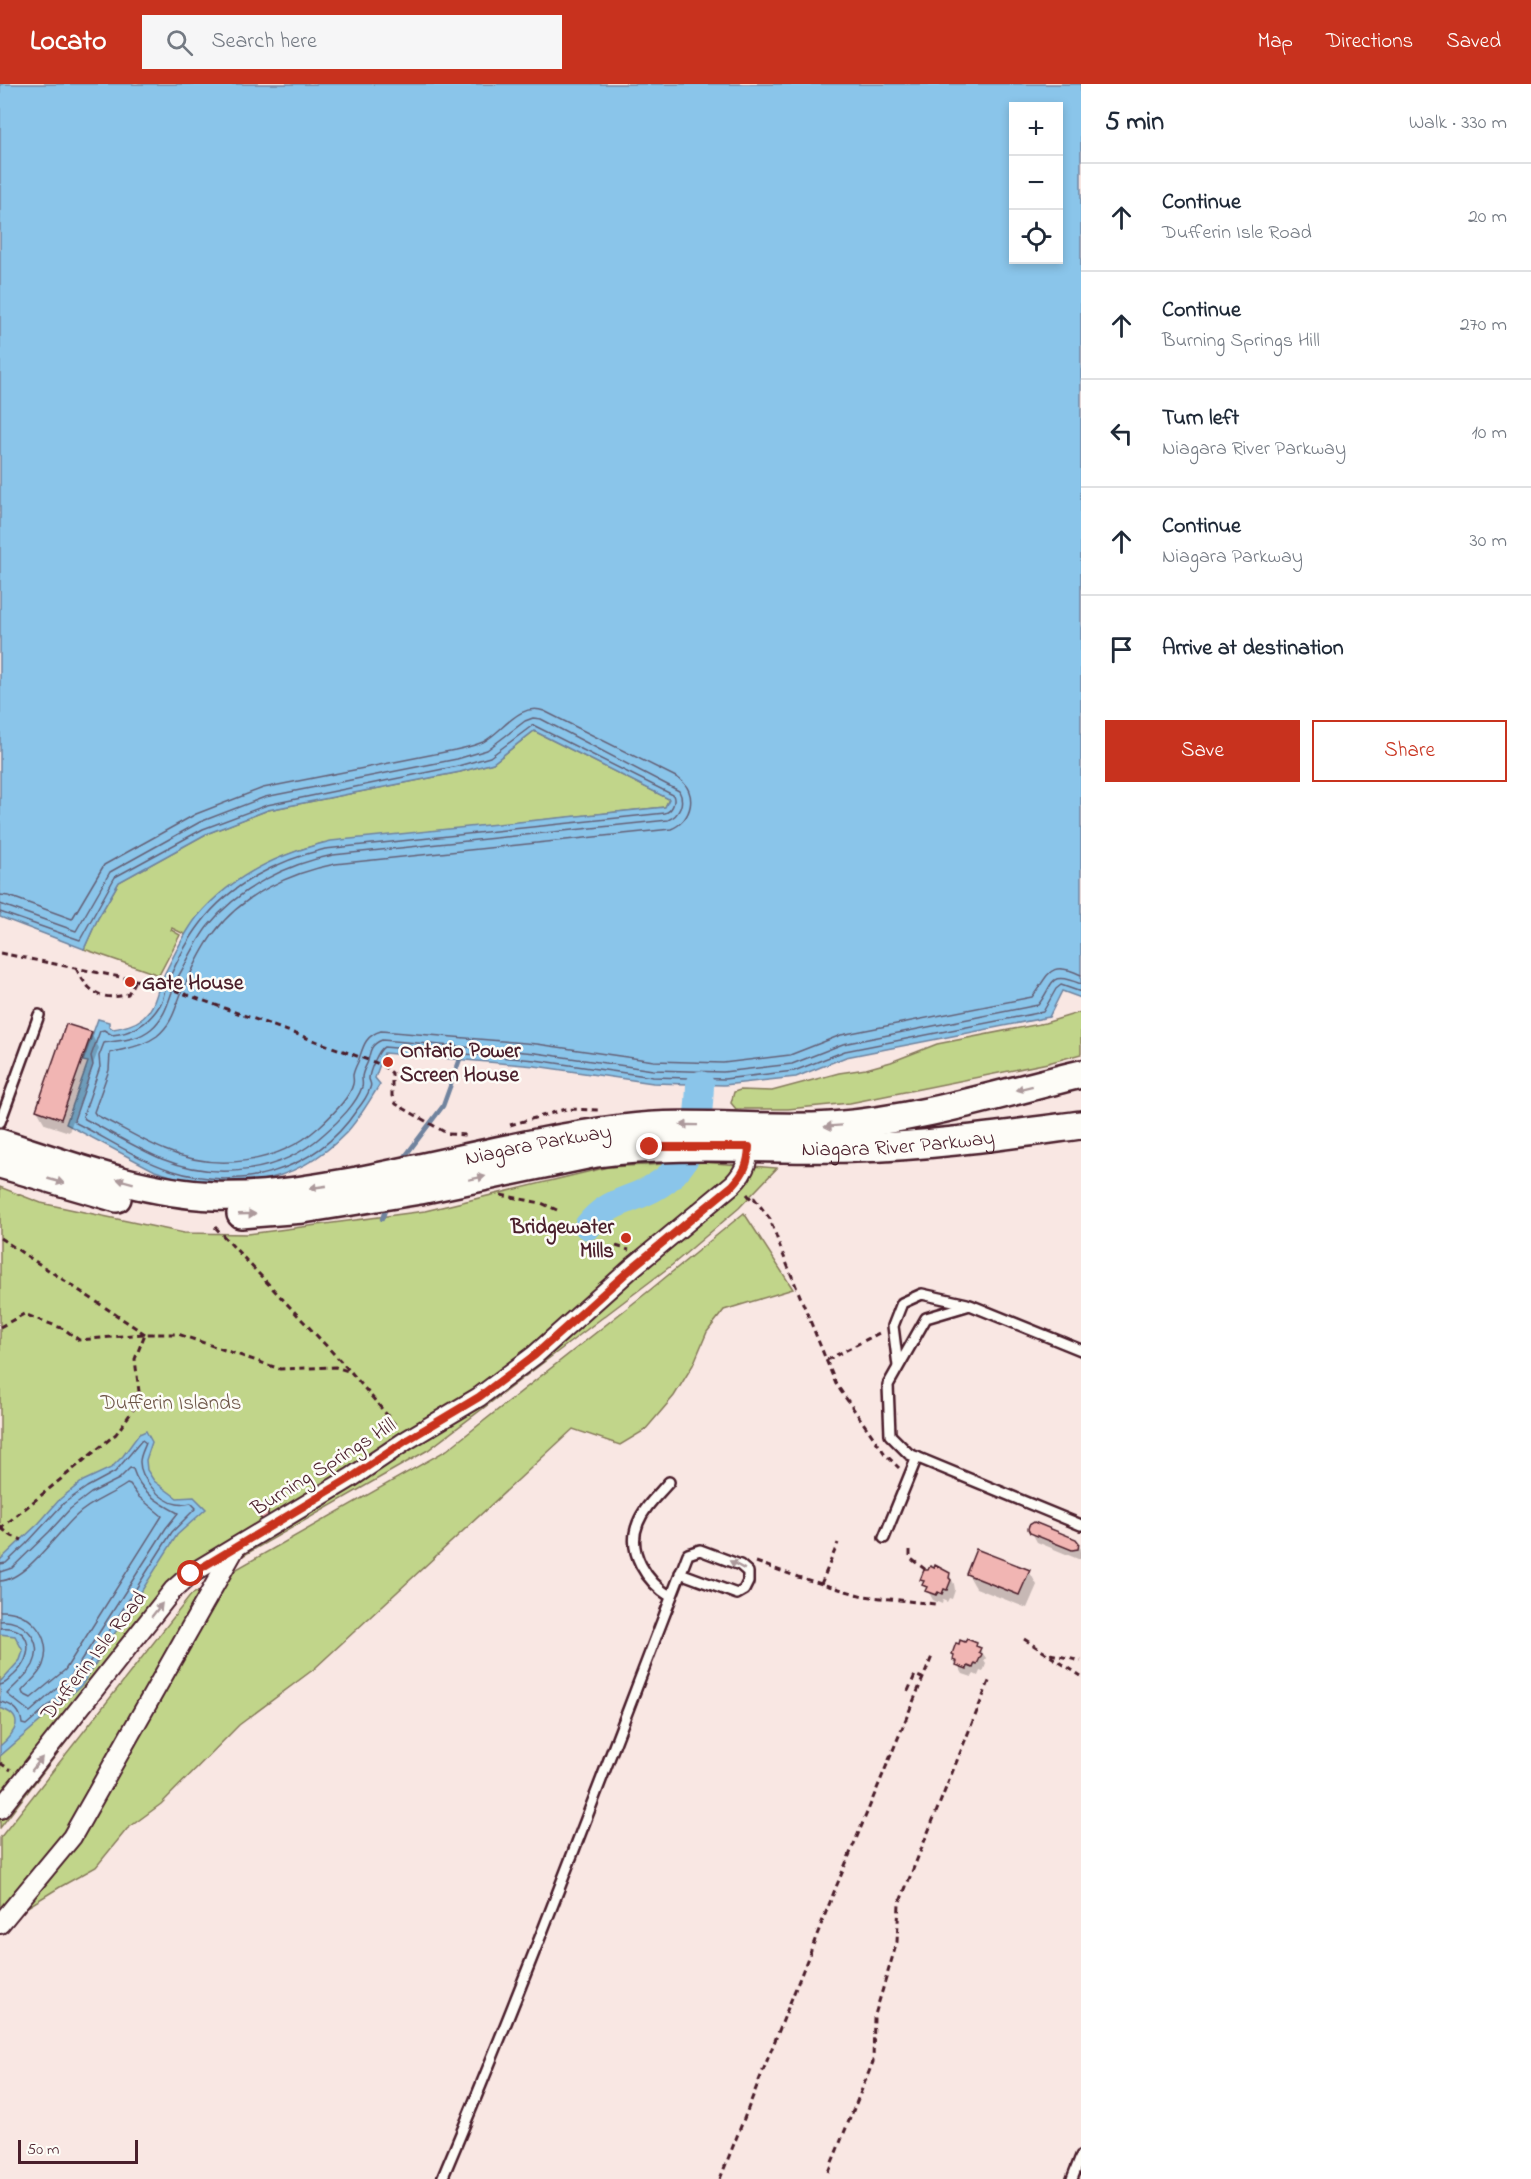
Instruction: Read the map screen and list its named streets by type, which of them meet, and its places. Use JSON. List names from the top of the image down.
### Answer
{
  "streets": {
    "main road": ["Niagara River Parkway", "Niagara Parkway"],
    "street": ["Burning Springs Hill", "Dufferin Isle Road"]
  },
  "crossings": [
    ["Niagara River Parkway", "Niagara Parkway"],
    ["Niagara River Parkway", "Burning Springs Hill"],
    ["Niagara Parkway", "Burning Springs Hill"],
    ["Burning Springs Hill", "Dufferin Isle Road"]
  ],
  "one_way": ["Dufferin Isle Road"],
  "parks": ["Dufferin Islands"],
  "places": ["Gate House", "Ontario Power Screen House", "Bridgewater Mills"],
  "scale_bar": "50 m",
  "page": {
    "header": "Locato",
    "search": "Search here",
    "nav": ["Map", "Directions", "Saved"],
    "heading": ["5 min", "Walk · 330 m"],
    "map_buttons": ["+", "−"],
    "list": [
      ["Continue", "Dufferin Isle Road", "20 m"],
      ["Continue", "Burning Springs Hill", "270 m"],
      ["Turn left", "Niagara River Parkway", "10 m"],
      ["Continue", "Niagara Parkway", "30 m"],
      "Arrive at destination"
    ],
    "buttons": ["Save", "Share"],
    "scale": "50 m"
  }
}
